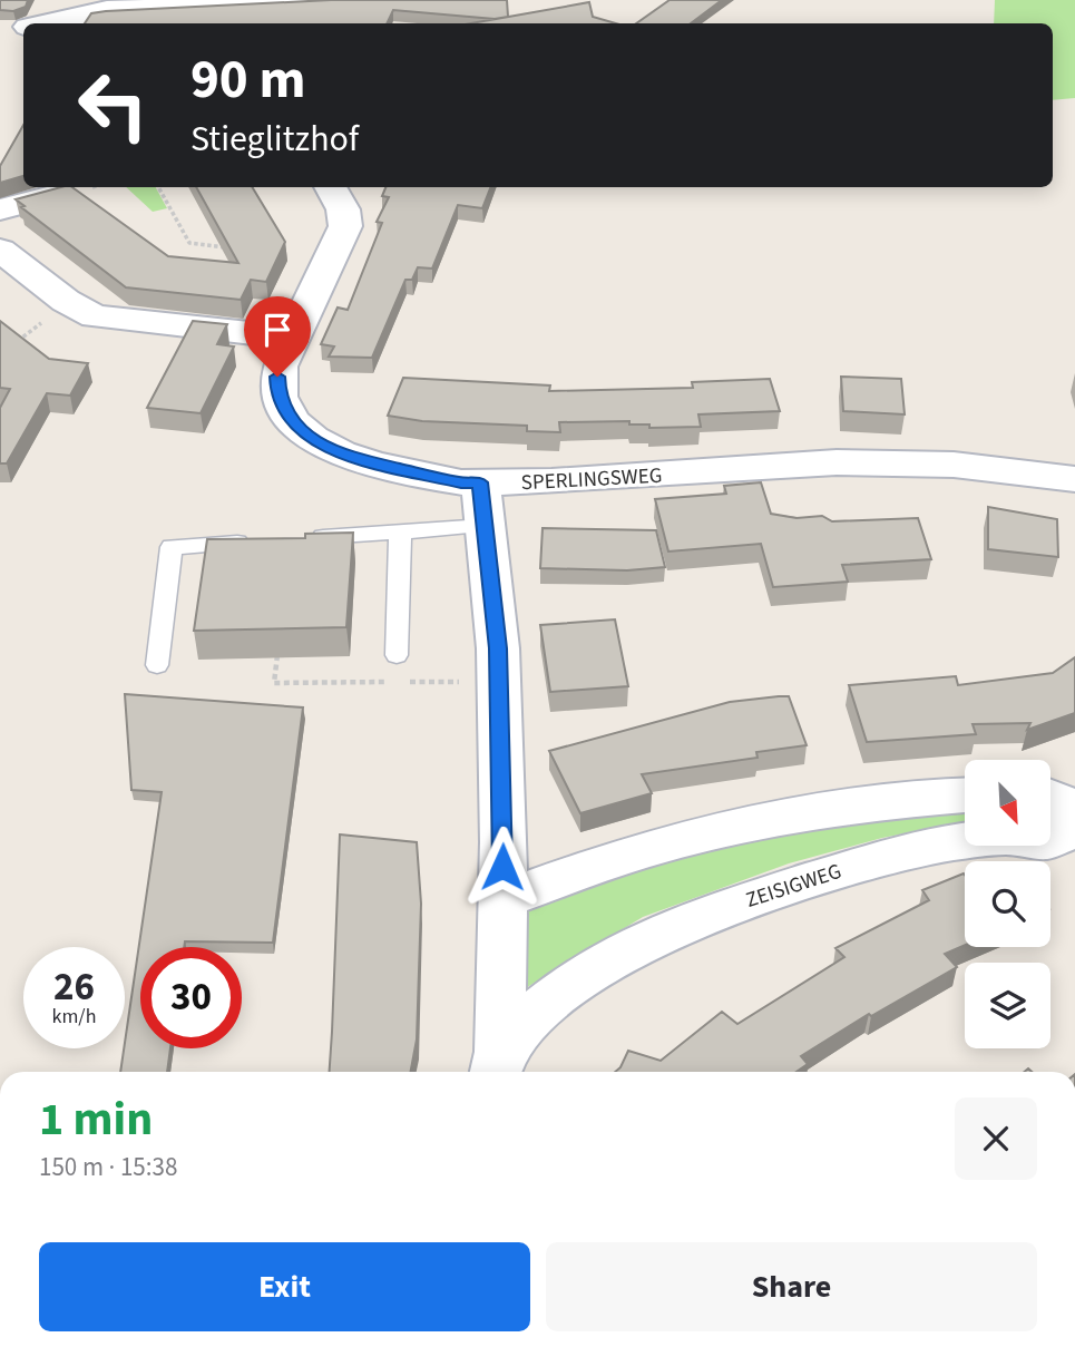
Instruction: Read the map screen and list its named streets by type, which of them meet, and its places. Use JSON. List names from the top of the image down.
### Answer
{
  "streets": {
    "street": ["SPERLINGSWEG", "ZEISIGWEG"]
  },
  "north": "bottom right",
  "page": {
    "turn": ["90 m", "Stieglitzhof"],
    "speed": "26 km/h",
    "limit": "30",
    "heading": ["1 min", "150 m · 15:38"],
    "buttons": ["Exit", "Share"]
  }
}
